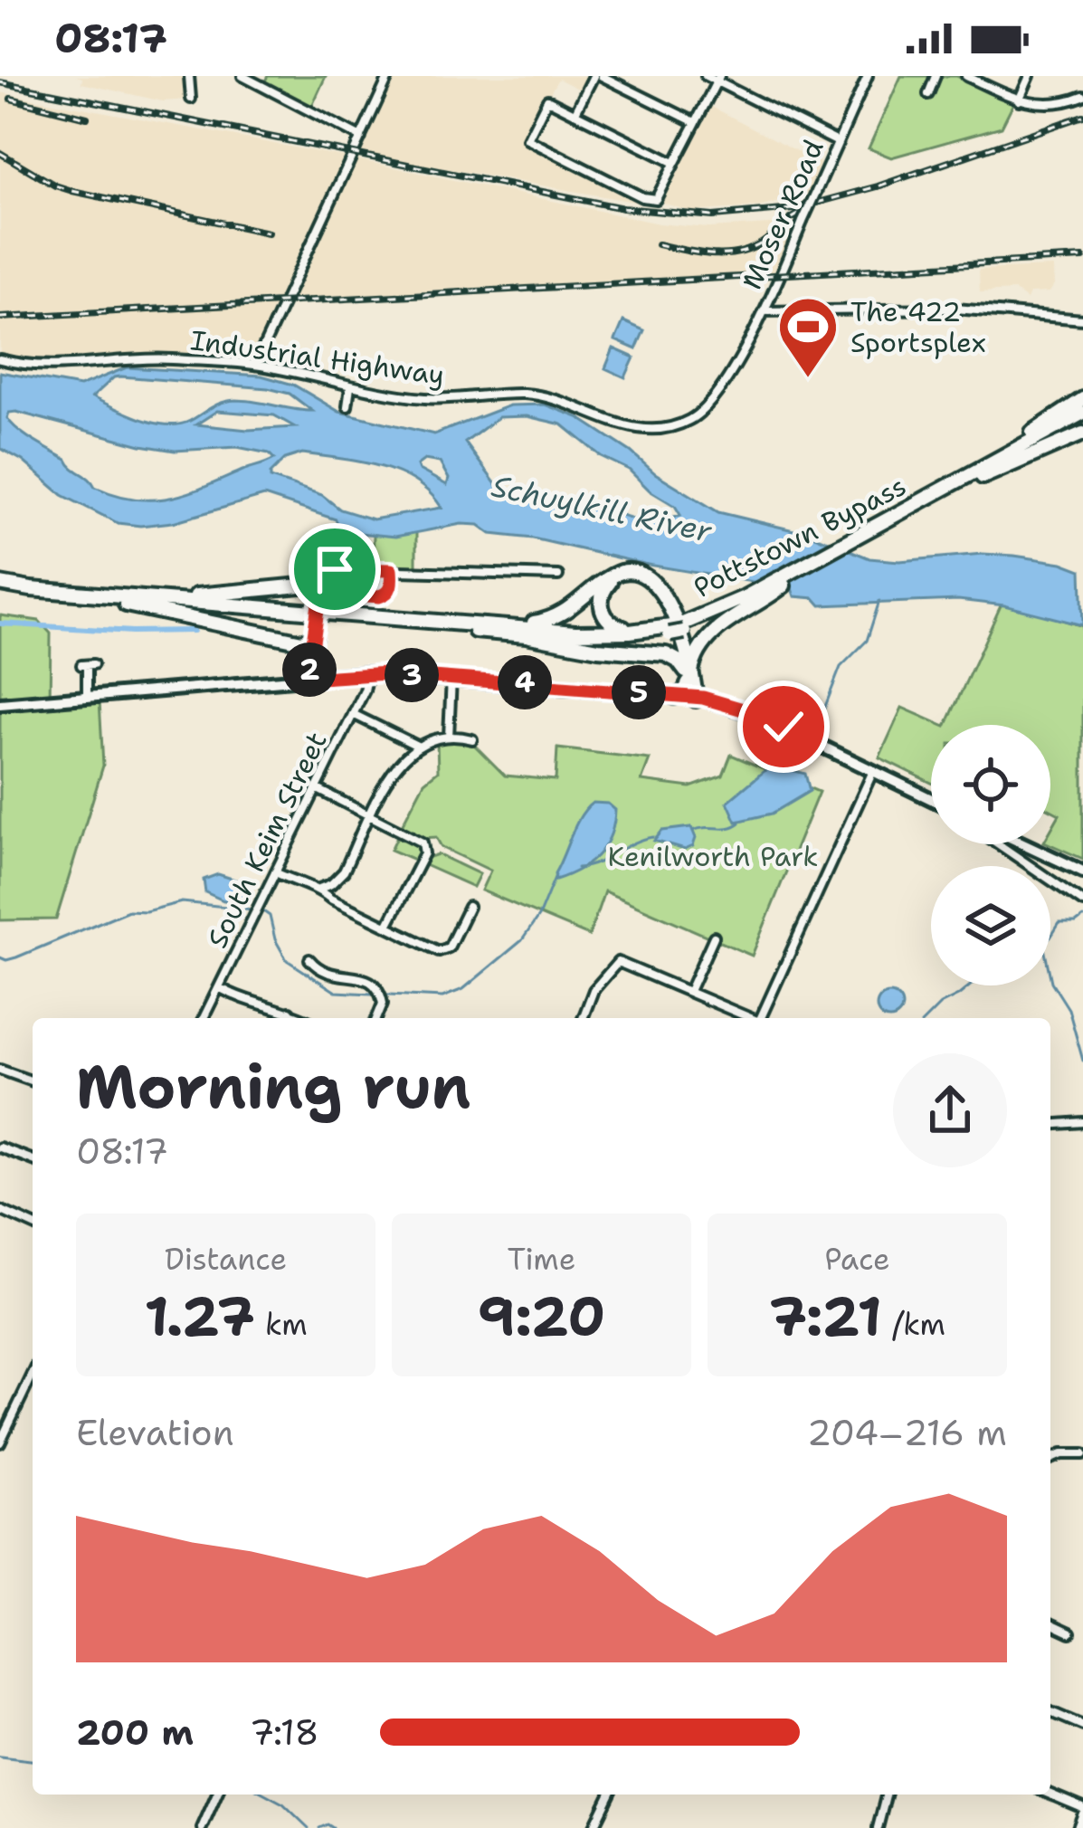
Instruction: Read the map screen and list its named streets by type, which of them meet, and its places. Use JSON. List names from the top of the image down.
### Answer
{
  "streets": {
    "highway": ["Pottstown Bypass"],
    "street": ["Moser Road", "Industrial Highway", "South Keim Street"]
  },
  "crossings": [
    ["Moser Road", "Industrial Highway"]
  ],
  "water": ["Schuylkill River"],
  "parks": ["Kenilworth Park"],
  "places": {
    "sports": ["The 422 Sportsplex"]
  },
  "page": {
    "status": "08:17",
    "pins": [
      "2",
      "3",
      "4",
      "5"
    ],
    "heading": ["Morning run", "08:17"],
    "stats": [
      ["Distance", "1.27 km"],
      ["Time", "9:20"],
      ["Pace", "7:21 /km"]
    ],
    "chart": ["Elevation", "204–216 m"],
    "list": [
      {
        "name": "200 m",
        "note": "7:18"
      }
    ]
  }
}
